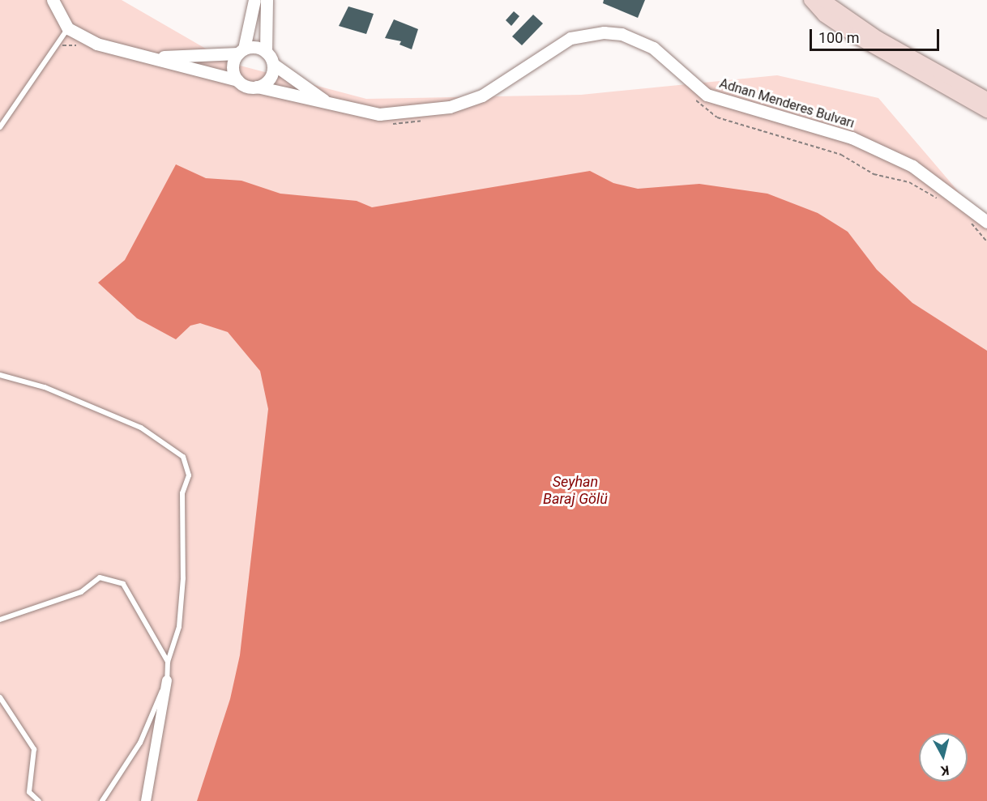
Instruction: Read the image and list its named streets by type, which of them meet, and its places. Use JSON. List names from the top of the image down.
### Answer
{
  "streets": {
    "street": ["Adnan Menderes Bulvarı"]
  },
  "water": ["Seyhan Baraj Gölü"],
  "scale_bar": "100 m",
  "north": "bottom"
}
